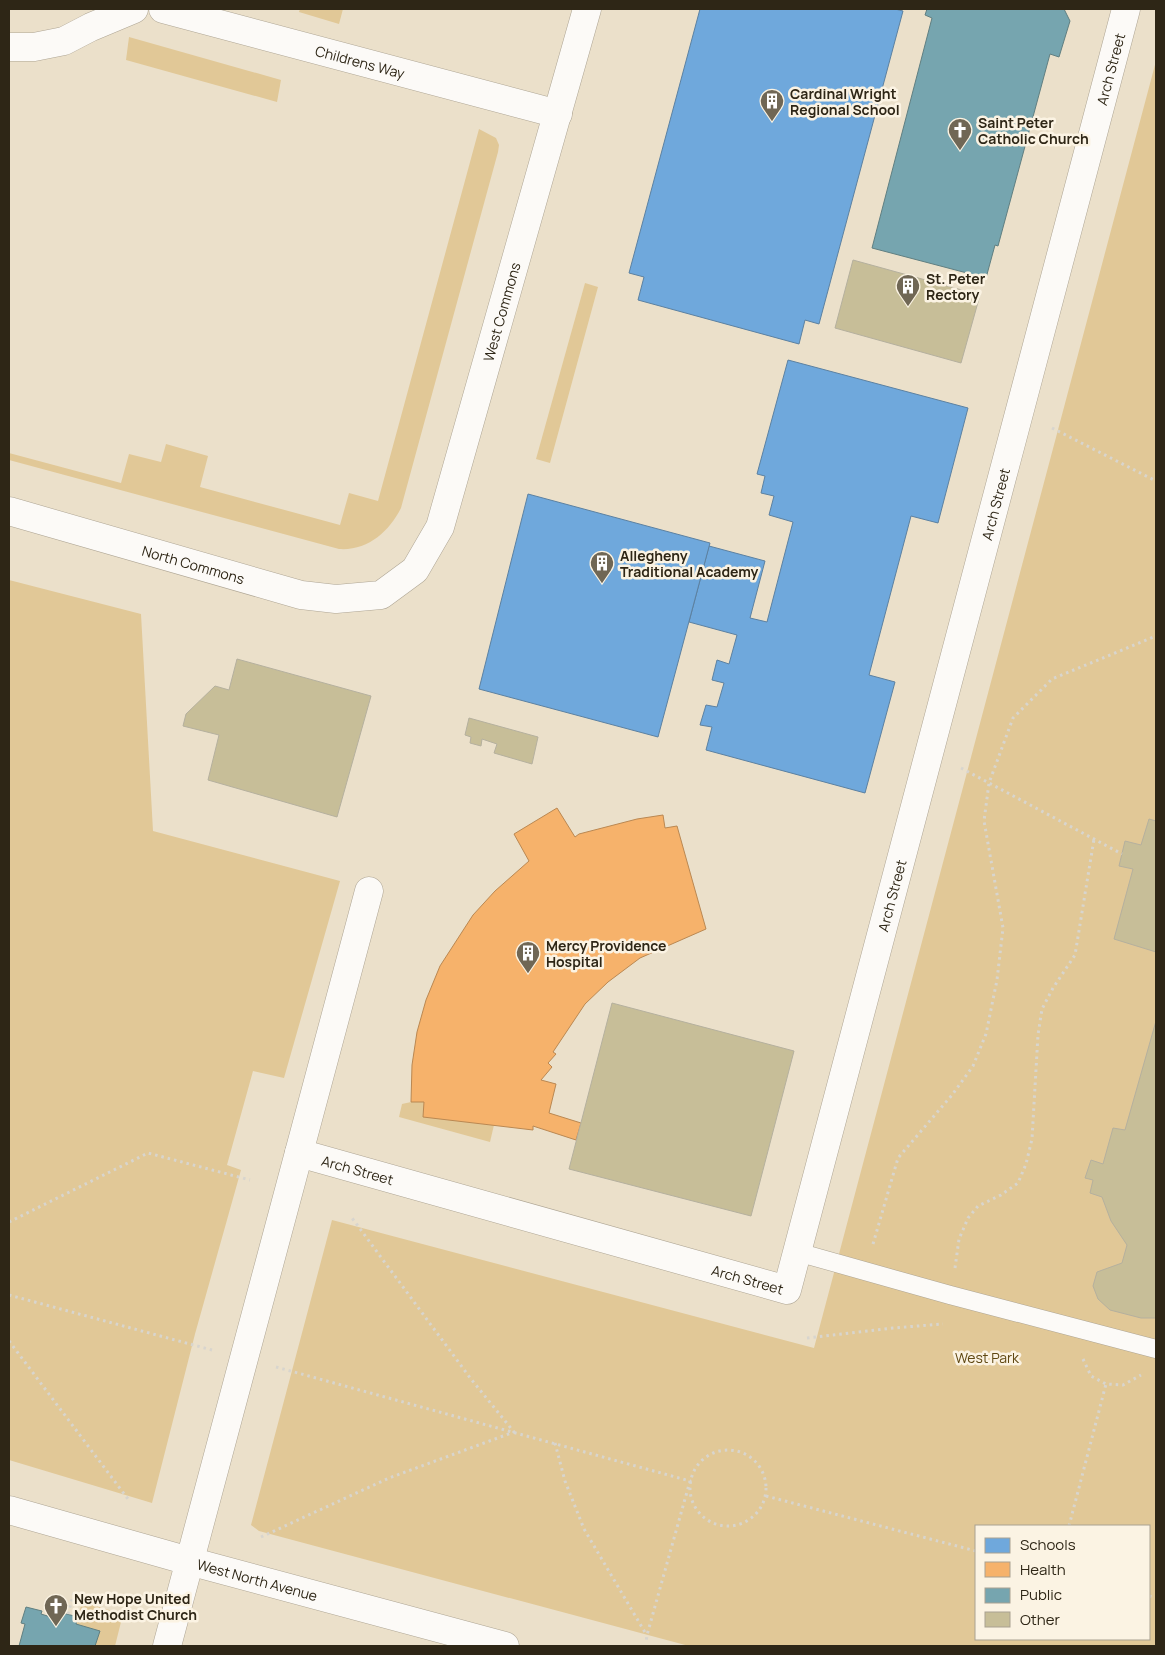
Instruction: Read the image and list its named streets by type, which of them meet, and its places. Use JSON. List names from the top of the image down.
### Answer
{
  "streets": {
    "street": [
      "Childrens Way",
      "Arch Street",
      "West Commons",
      "North Commons",
      "West North Avenue"
    ]
  },
  "crossings": [
    ["Childrens Way", "West Commons"],
    ["West Commons", "North Commons"]
  ],
  "parks": ["West Park"],
  "places": {
    "building": [
      "Cardinal Wright Regional School",
      "St. Peter Rectory",
      "Allegheny Traditional Academy",
      "Mercy Providence Hospital"
    ],
    "church": ["Saint Peter Catholic Church", "New Hope United Methodist Church"]
  },
  "legend": [
    "Schools",
    "Health",
    "Public",
    "Other"
  ]
}
